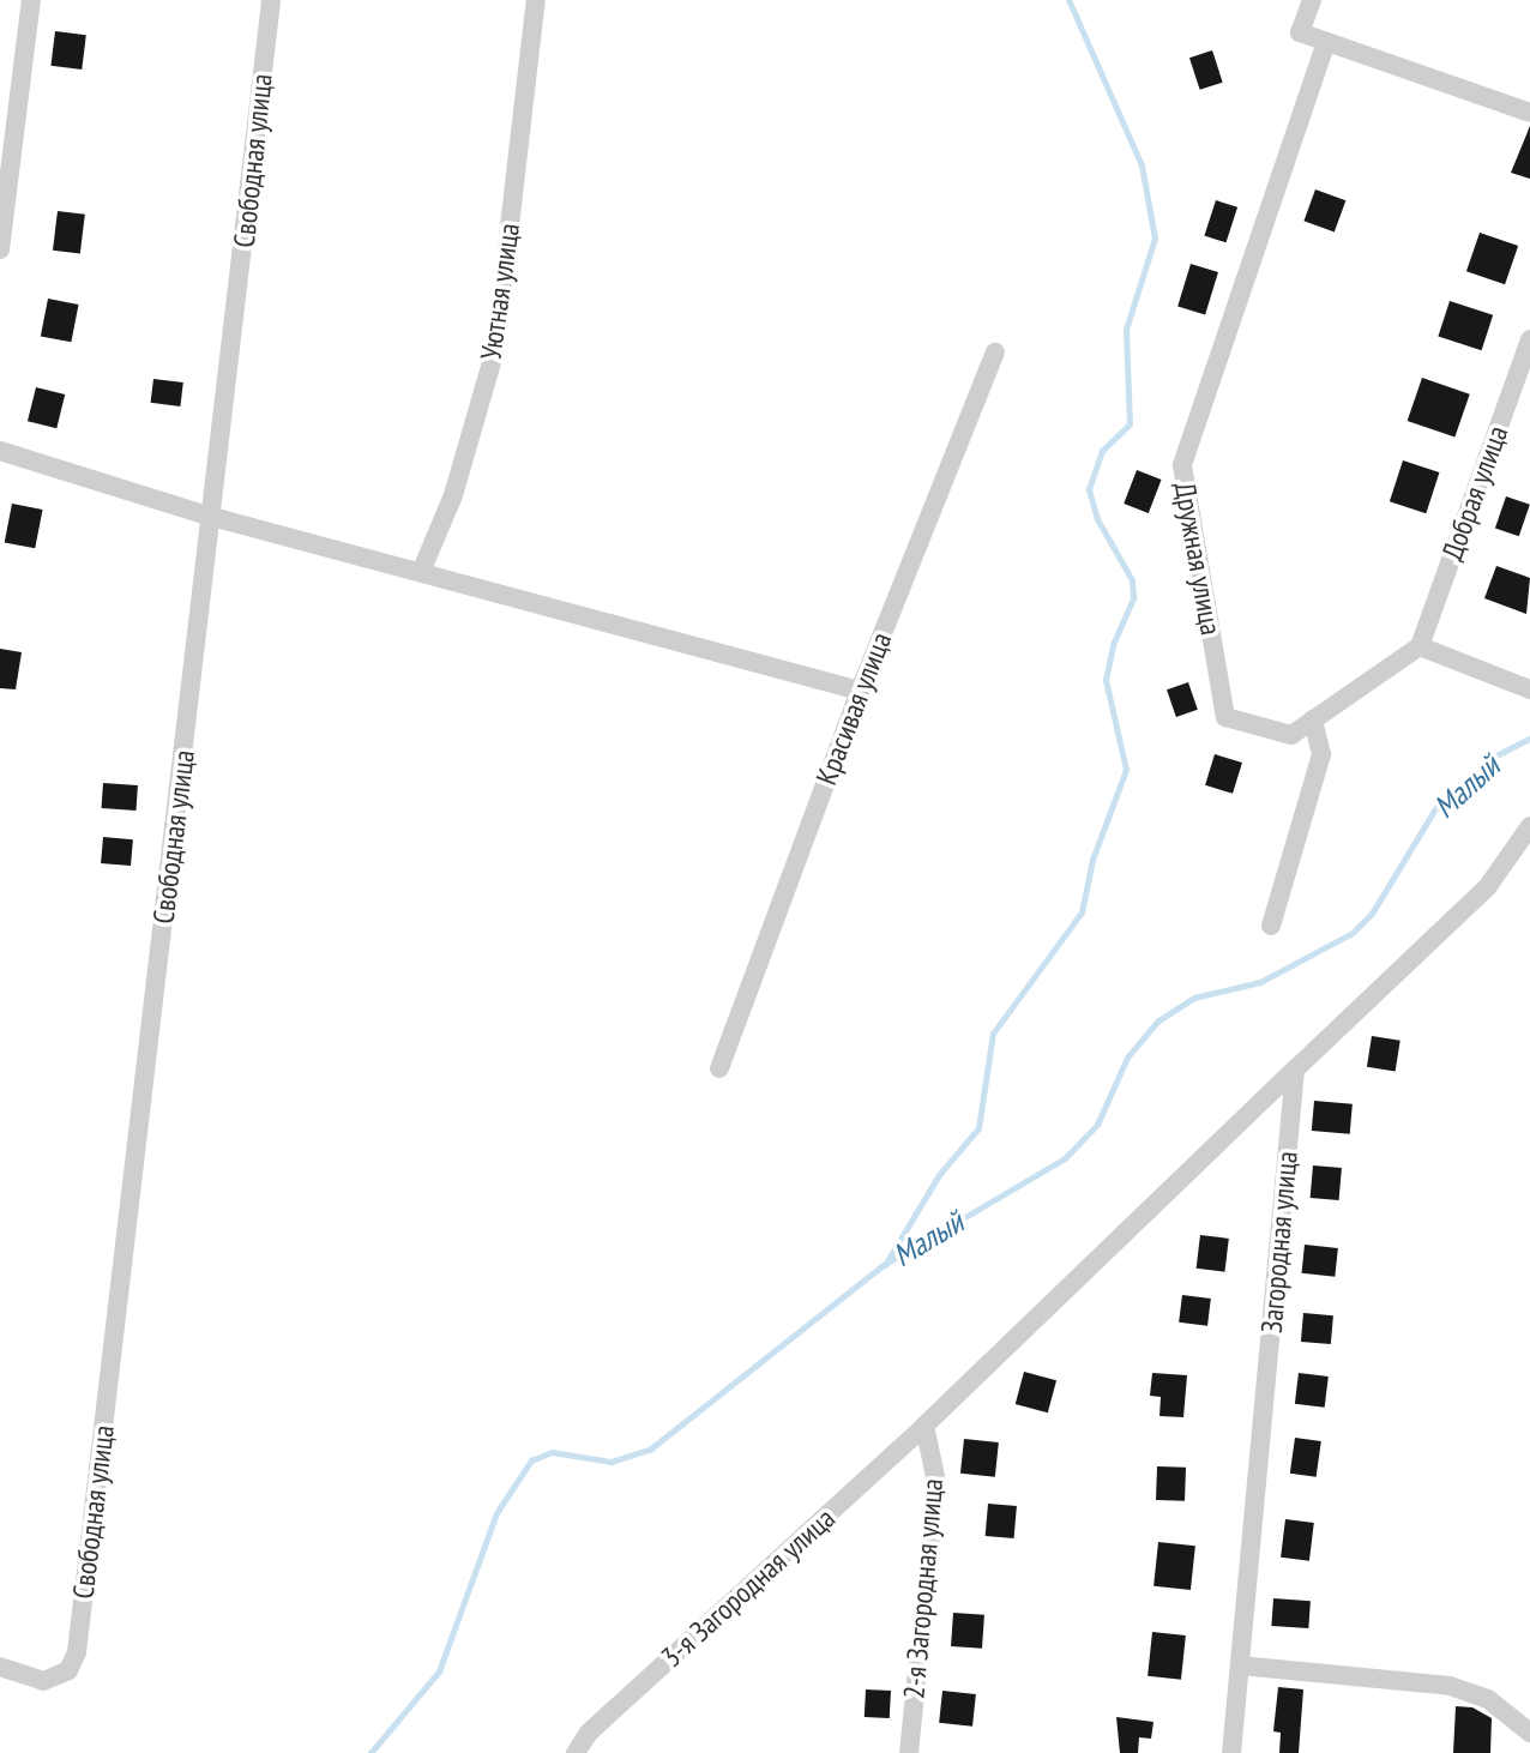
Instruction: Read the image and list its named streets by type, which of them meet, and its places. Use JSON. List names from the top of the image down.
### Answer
{
  "streets": {
    "street": [
      "Свободная улица",
      "Уютная улица",
      "Добрая улица",
      "Дружная улица",
      "Красивая улица",
      "Загородная улица",
      "3-я Загородная улица",
      "2-я Загородная улица"
    ]
  },
  "crossings": [
    ["Добрая улица", "Дружная улица"],
    ["Загородная улица", "3-я Загородная улица"],
    ["3-я Загородная улица", "2-я Загородная улица"]
  ],
  "water": ["Малый"]
}
